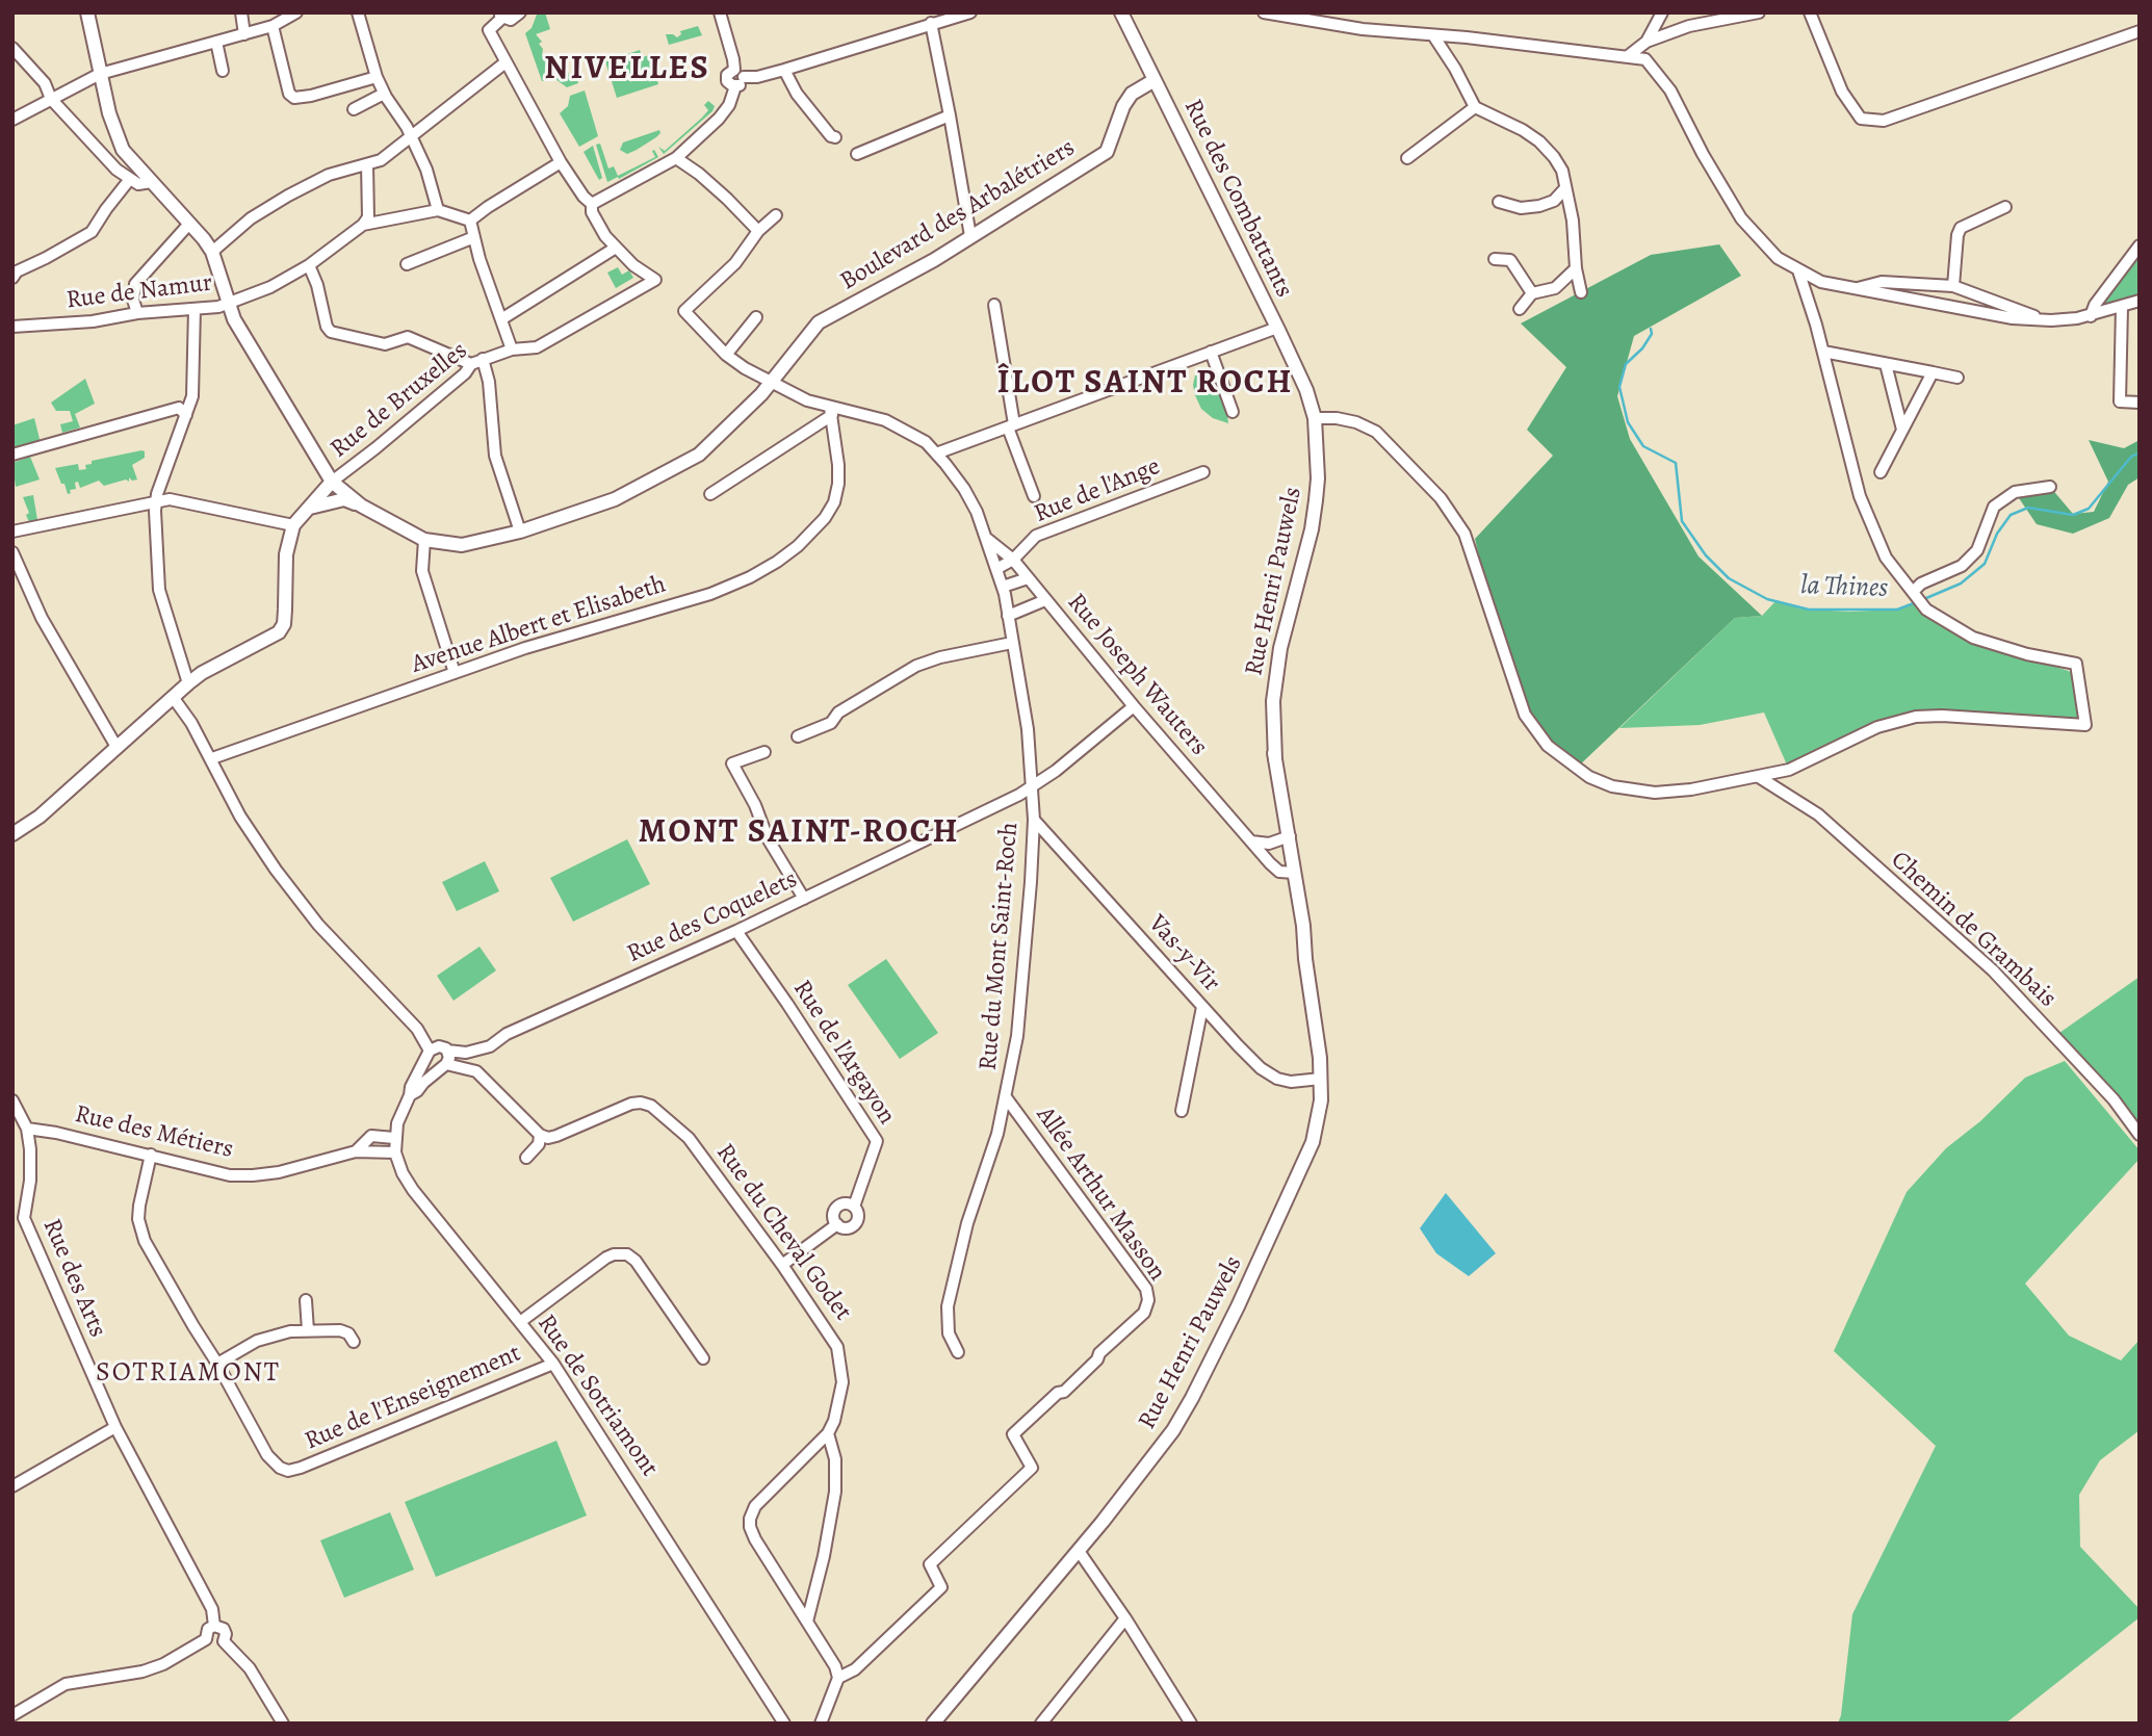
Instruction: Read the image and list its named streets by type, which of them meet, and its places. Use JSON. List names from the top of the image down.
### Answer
{
  "streets": {
    "main road": ["Rue des Combattants", "Boulevard des Arbalétriers", "Rue Henri Pauwels"],
    "street": [
      "Rue de Namur",
      "Rue de Bruxelles",
      "Rue de l'Ange",
      "Avenue Albert et Elisabeth",
      "Rue Joseph Wauters",
      "Rue des Coquelets",
      "Chemin de Grambais",
      "Rue du Mont Saint-Roch",
      "Vas-y-Vir",
      "Rue de l'Argayon",
      "Rue des Métiers",
      "Allée Arthur Masson",
      "Rue du Cheval Godet",
      "Rue des Arts",
      "Rue de Sotriamont",
      "Rue de l'Enseignement"
    ]
  },
  "crossings": [
    ["Rue des Combattants", "Boulevard des Arbalétriers"],
    ["Rue des Combattants", "Rue Henri Pauwels"],
    ["Boulevard des Arbalétriers", "Rue du Mont Saint-Roch"],
    ["Rue de l'Ange", "Rue Joseph Wauters"],
    ["Rue de l'Ange", "Rue du Mont Saint-Roch"],
    ["Rue Henri Pauwels", "Rue Joseph Wauters"],
    ["Rue Henri Pauwels", "Vas-y-Vir"],
    ["Avenue Albert et Elisabeth", "Rue du Mont Saint-Roch"],
    ["Rue Joseph Wauters", "Rue des Coquelets"],
    ["Rue Joseph Wauters", "Rue du Mont Saint-Roch"],
    ["Rue des Coquelets", "Rue du Mont Saint-Roch"],
    ["Rue des Coquelets", "Rue de l'Argayon"],
    ["Rue des Coquelets", "Rue de Sotriamont"],
    ["Rue du Mont Saint-Roch", "Vas-y-Vir"],
    ["Rue du Mont Saint-Roch", "Allée Arthur Masson"],
    ["Rue de l'Argayon", "Rue du Cheval Godet"],
    ["Rue des Métiers", "Rue des Arts"],
    ["Rue des Métiers", "Rue de l'Enseignement"],
    ["Allée Arthur Masson", "Rue du Cheval Godet"],
    ["Rue de Sotriamont", "Rue de l'Enseignement"]
  ],
  "districts": [
    "NIVELLES",
    "ÎLOT SAINT ROCH",
    "MONT SAINT-ROCH",
    "SOTRIAMONT"
  ],
  "water": ["la Thines"]
}
